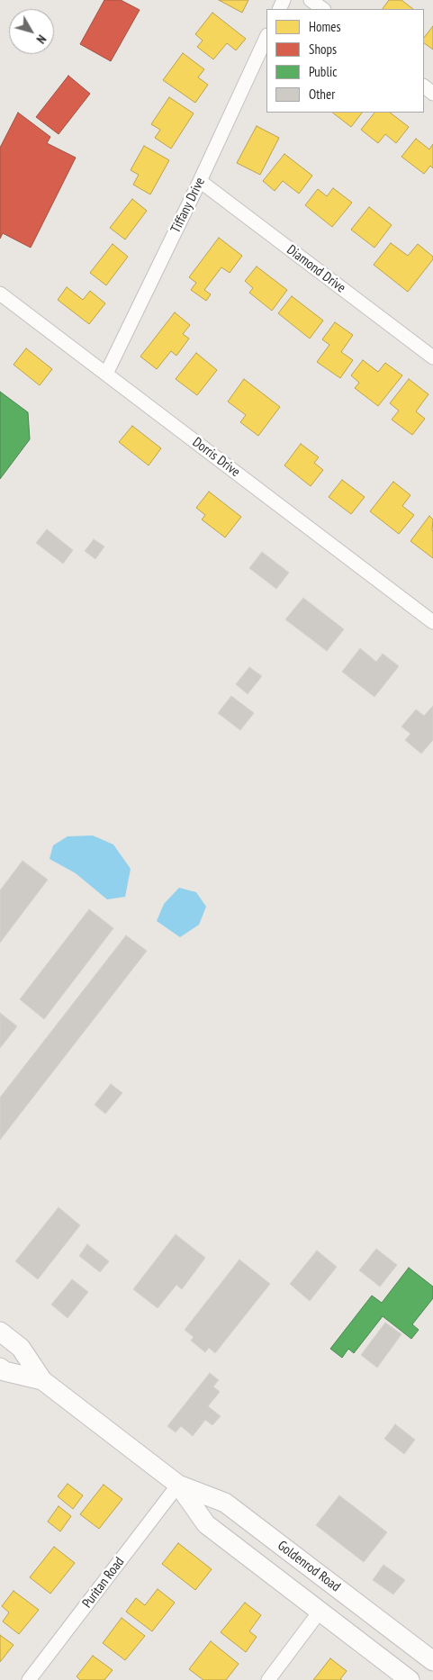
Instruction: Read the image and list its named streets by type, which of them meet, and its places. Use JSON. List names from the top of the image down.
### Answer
{
  "streets": {
    "main road": ["Goldenrod Road"],
    "street": [
      "Tiffany Drive",
      "Diamond Drive",
      "Dorris Drive",
      "Puritan Road"
    ]
  },
  "crossings": [
    ["Tiffany Drive", "Diamond Drive"],
    ["Tiffany Drive", "Dorris Drive"],
    ["Goldenrod Road", "Puritan Road"]
  ],
  "legend": [
    "Homes",
    "Shops",
    "Public",
    "Other"
  ],
  "north": "bottom right"
}
